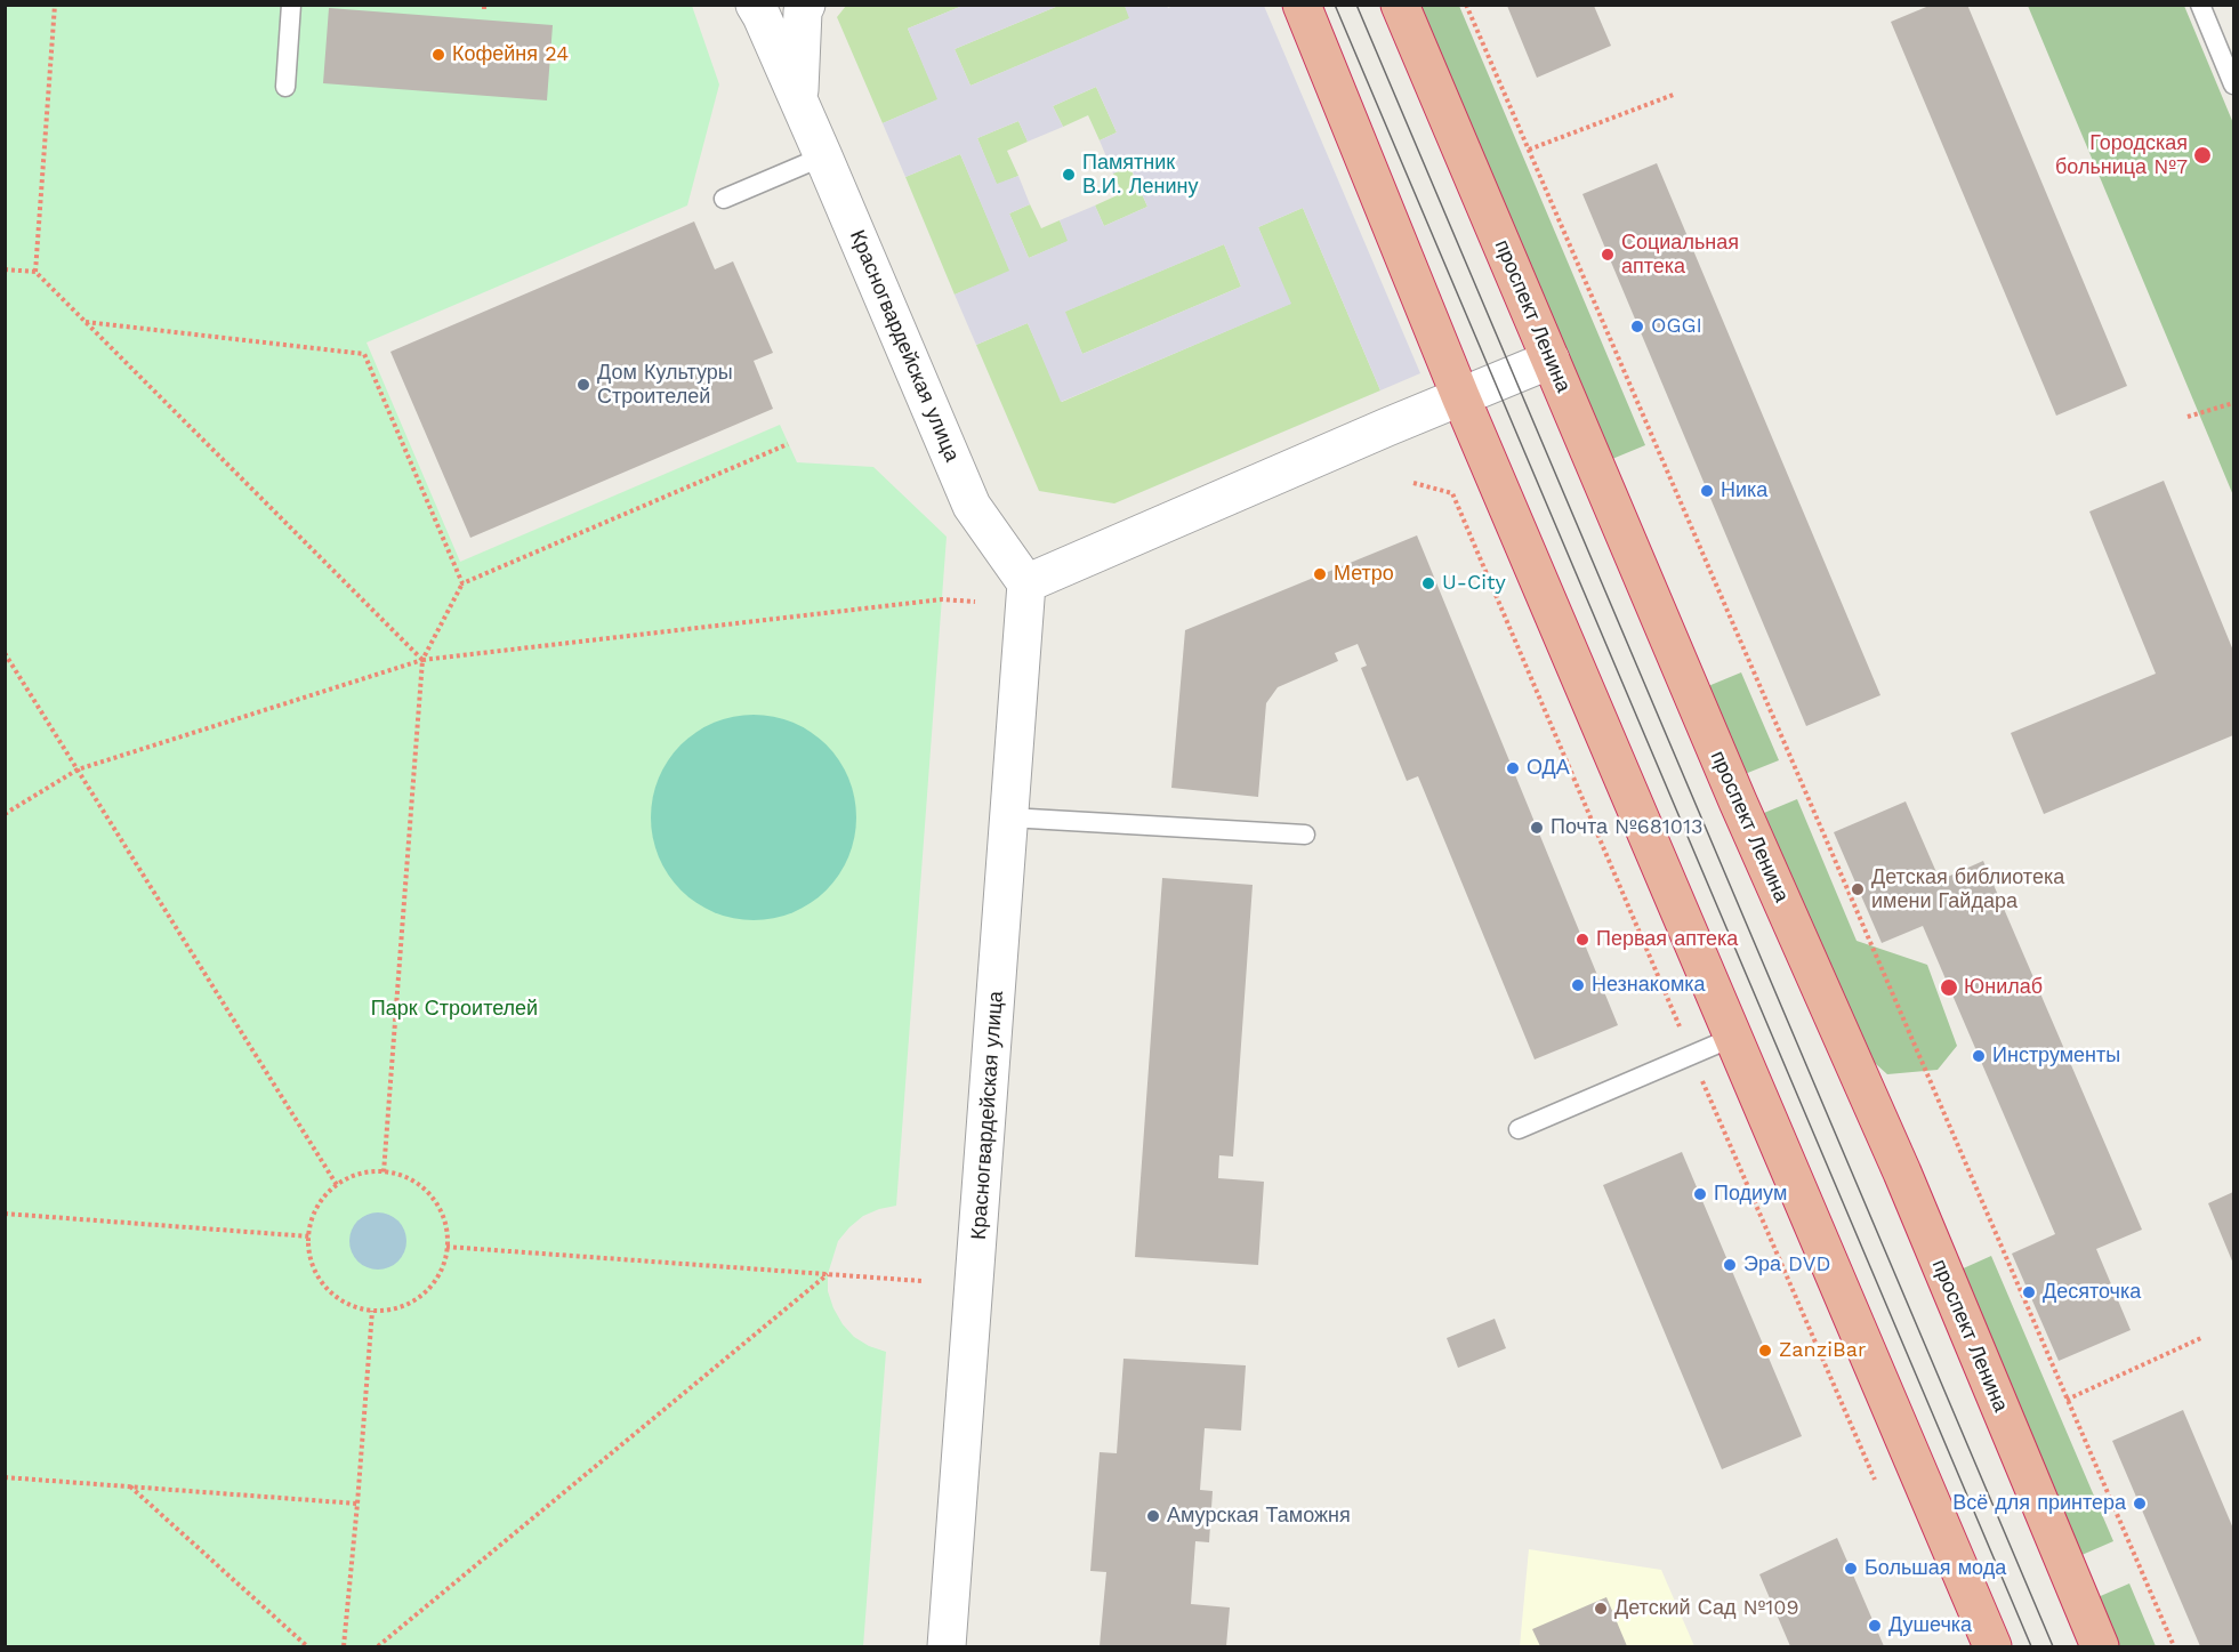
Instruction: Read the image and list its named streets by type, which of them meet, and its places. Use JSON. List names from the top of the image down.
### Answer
{
  "streets": {
    "highway": ["проспект Ленина"],
    "street": ["Красногвардейская улица"]
  },
  "parks": ["Парк Строителей"],
  "places": [
    "Кофейня 24",
    "Городская больница №7",
    "Памятник В.И. Ленину",
    "Социальная аптека",
    "OGGI",
    "Дом Культуры Строителей",
    "Ника",
    "Метро",
    "U-City",
    "ОДА",
    "Почта №681013",
    "Детская библиотека имени Гайдара",
    "Первая аптека",
    "Незнакомка",
    "Юнилаб",
    "Инструменты",
    "Подиум",
    "Эра DVD",
    "Десяточка",
    "ZanziBar",
    "Всё для принтера",
    "Амурская Таможня",
    "Большая мода",
    "Детский Сад №109",
    "Душечка"
  ]
}
